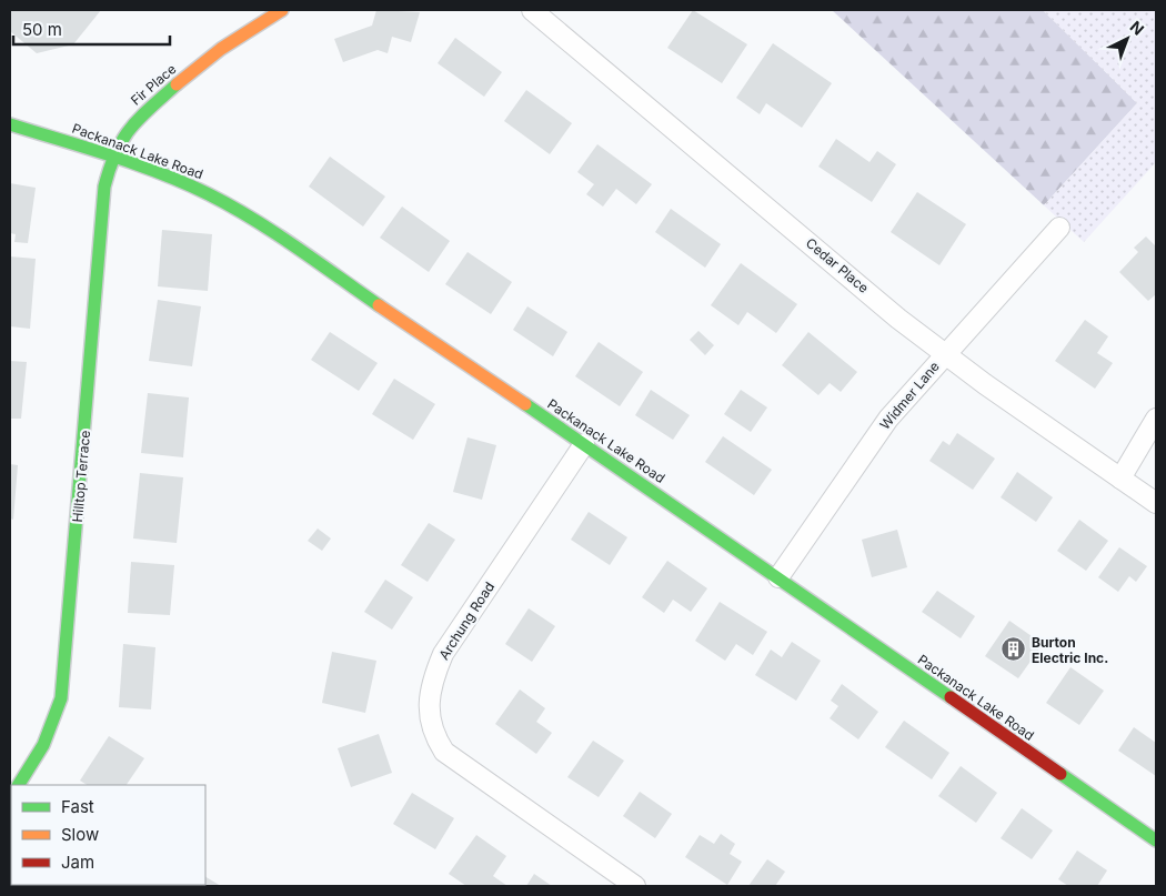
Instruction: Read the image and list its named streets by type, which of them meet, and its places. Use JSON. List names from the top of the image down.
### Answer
{
  "streets": {
    "street": [
      "Fir Place",
      "Packanack Lake Road",
      "Cedar Place",
      "Widmer Lane",
      "Hilltop Terrace",
      "Archung Road"
    ]
  },
  "crossings": [
    ["Fir Place", "Packanack Lake Road"],
    ["Fir Place", "Hilltop Terrace"],
    ["Packanack Lake Road", "Widmer Lane"],
    ["Packanack Lake Road", "Hilltop Terrace"],
    ["Packanack Lake Road", "Archung Road"],
    ["Cedar Place", "Widmer Lane"]
  ],
  "places": {
    "building": ["Burton Electric Inc."]
  },
  "legend": ["Fast", "Slow", "Jam"],
  "scale_bar": "50 m",
  "north": "top right"
}
